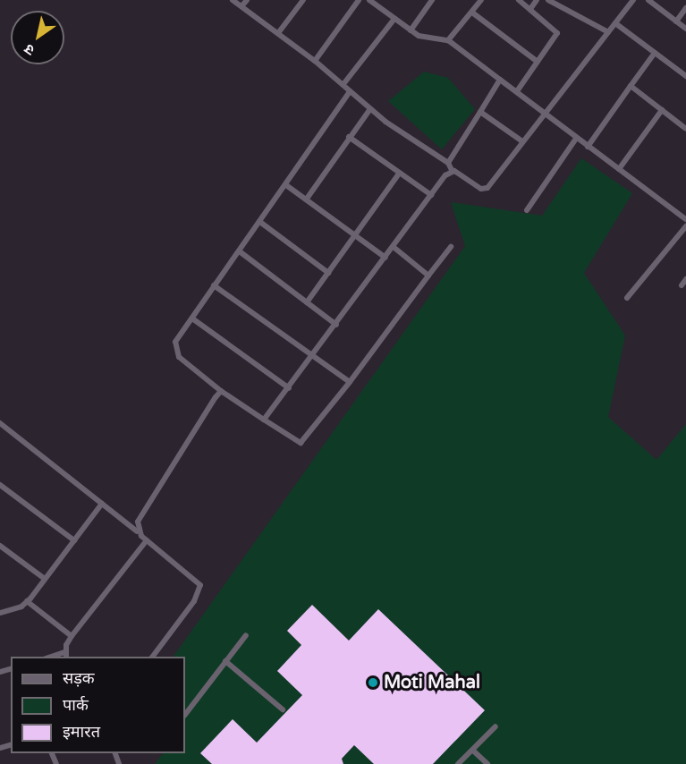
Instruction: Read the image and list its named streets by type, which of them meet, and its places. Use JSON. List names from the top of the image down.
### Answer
{
  "places": ["Moti Mahal"],
  "legend": ["सड़क", "पार्क", "इमारत"],
  "north": "bottom left"
}
